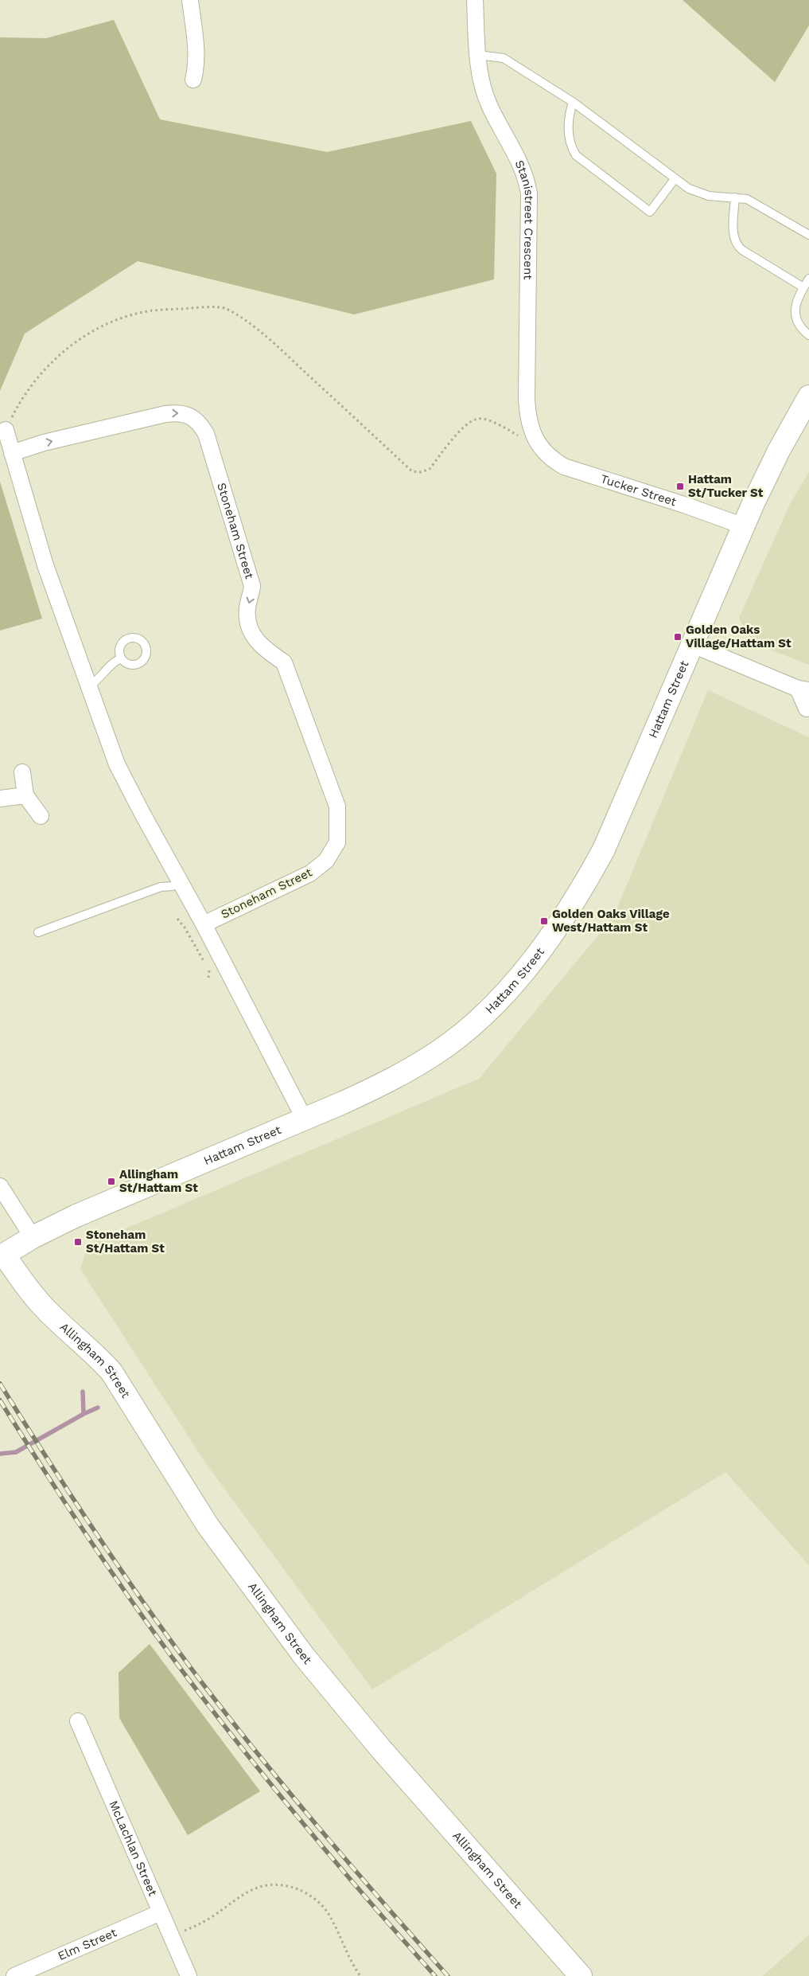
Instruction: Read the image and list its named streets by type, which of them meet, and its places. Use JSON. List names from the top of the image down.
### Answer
{
  "streets": {
    "main road": ["Hattam Street", "Allingham Street"],
    "street": [
      "Stanistreet Crescent",
      "Tucker Street",
      "Stoneham Street",
      "McLachlan Street",
      "Elm Street"
    ]
  },
  "crossings": [
    ["Stanistreet Crescent", "Tucker Street"],
    ["Tucker Street", "Hattam Street"],
    ["Hattam Street", "Allingham Street"],
    ["McLachlan Street", "Elm Street"]
  ],
  "places": {
    "transit": [
      "Hattam St/Tucker St",
      "Golden Oaks Village/Hattam St",
      "Golden Oaks Village West/Hattam St",
      "Allingham St/Hattam St",
      "Stoneham St/Hattam St"
    ]
  }
}
